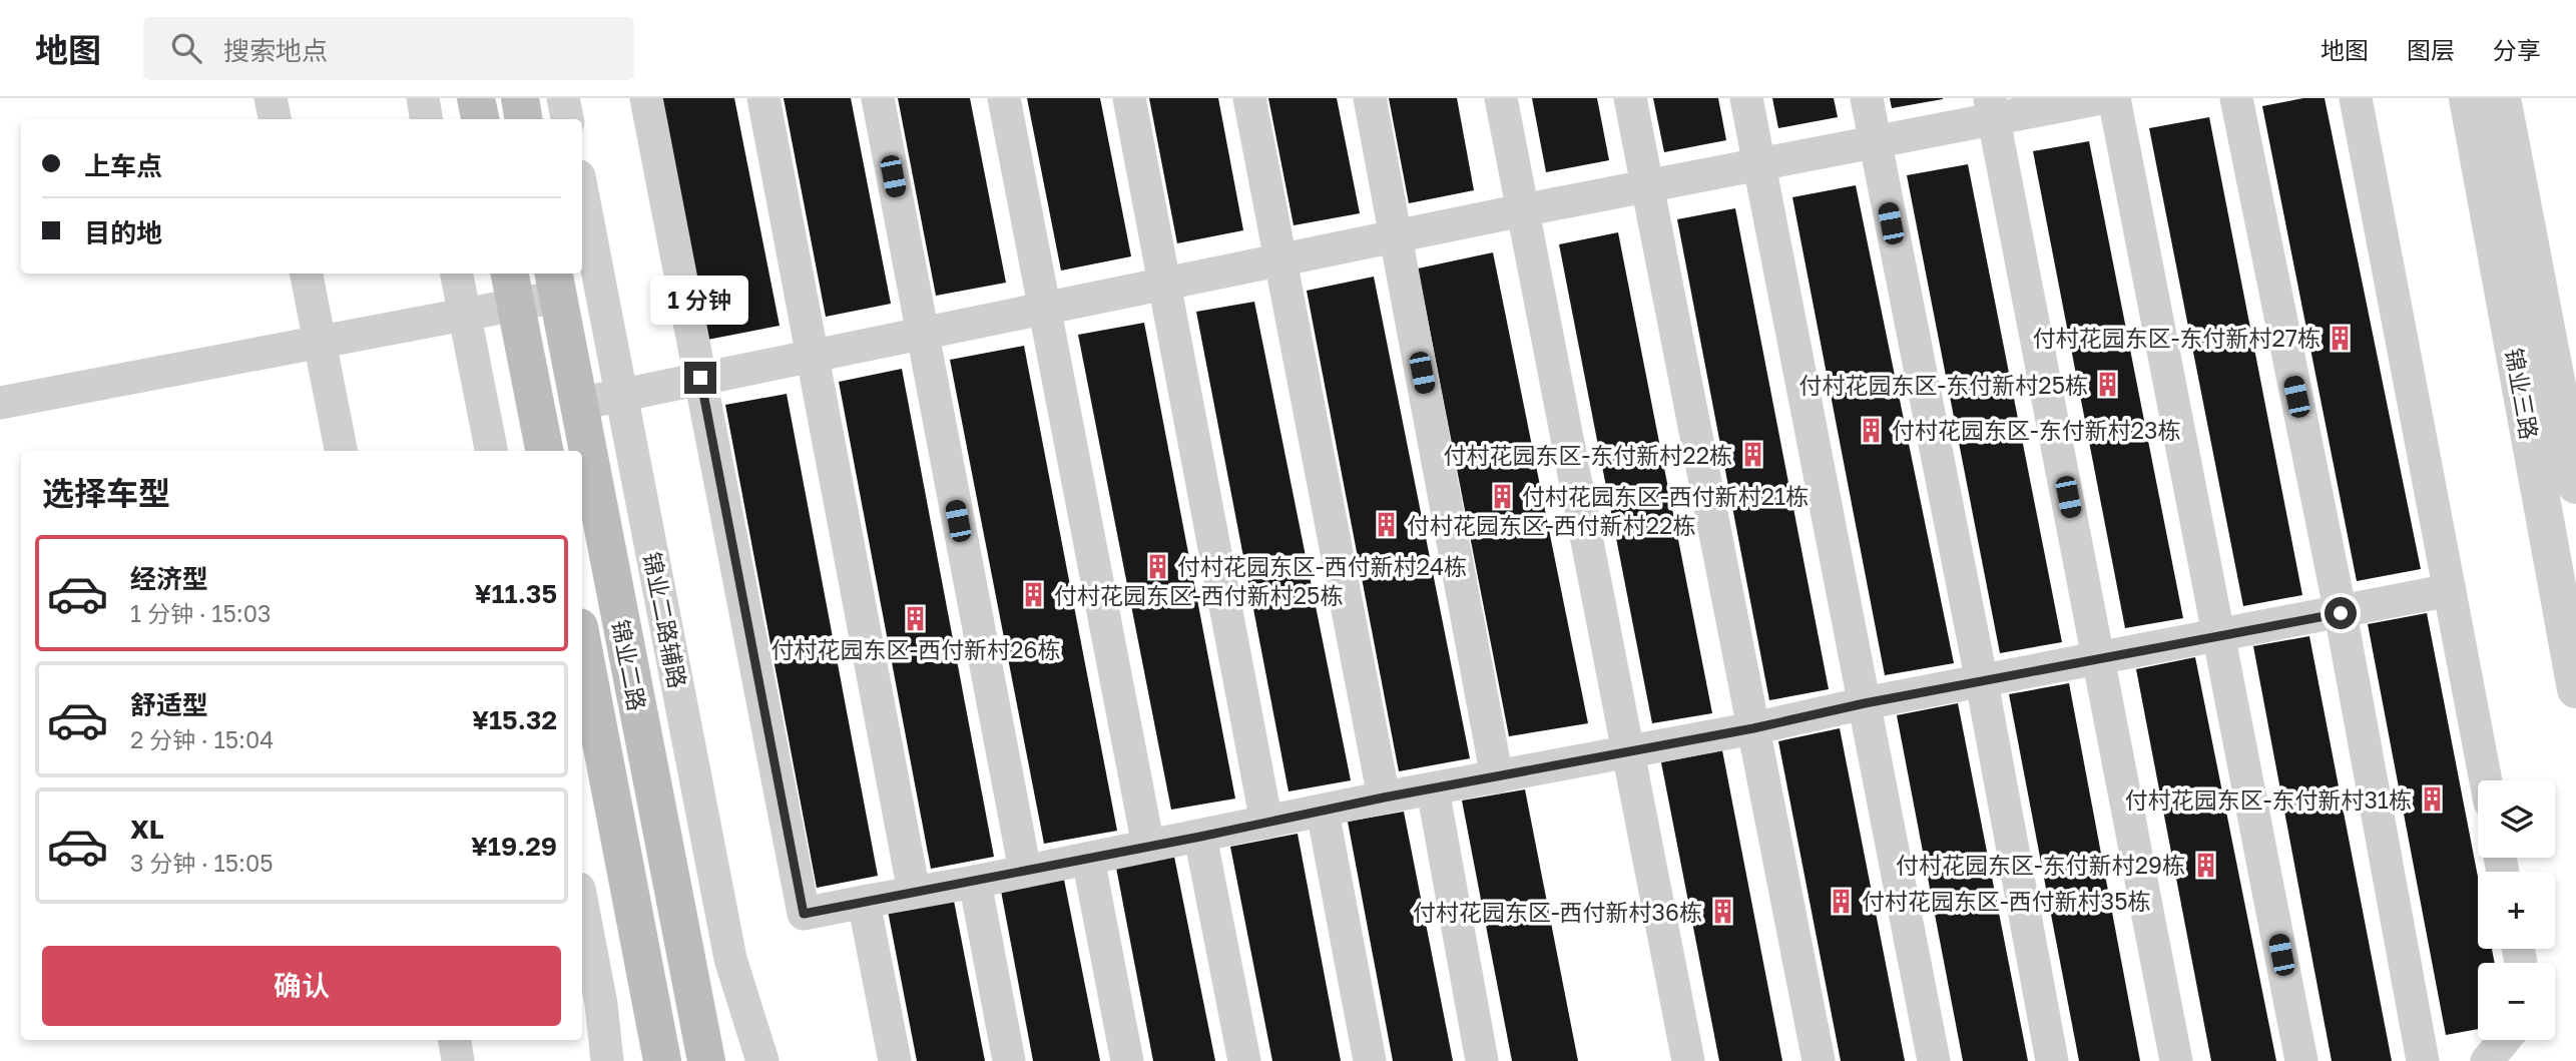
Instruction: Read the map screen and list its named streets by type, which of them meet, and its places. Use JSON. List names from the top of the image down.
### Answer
{
  "streets": {
    "main road": ["锦业二路"],
    "street": ["锦业三路", "锦业二路辅路"]
  },
  "places": {
    "building": [
      "付村花园东区-东付新村27栋",
      "付村花园东区-东付新村25栋",
      "付村花园东区-东付新村23栋",
      "付村花园东区-东付新村22栋",
      "付村花园东区-西付新村21栋",
      "付村花园东区-西付新村22栋",
      "付村花园东区-西付新村24栋",
      "付村花园东区-西付新村25栋",
      "付村花园东区-西付新村26栋",
      "付村花园东区-东付新村31栋",
      "付村花园东区-东付新村29栋",
      "付村花园东区-西付新村35栋",
      "付村花园东区-西付新村36栋"
    ]
  },
  "page": {
    "header": "地图",
    "search": "搜索地点",
    "nav": ["地图", "图层", "分享"],
    "banner": ["上车点", "目的地"],
    "bubble": "1 分钟",
    "heading": "选择车型",
    "list": [
      {
        "name": "经济型",
        "note": "1 分钟 · 15:03",
        "value": "¥11.35"
      },
      {
        "name": "舒适型",
        "note": "2 分钟 · 15:04",
        "value": "¥15.32"
      },
      {
        "name": "XL",
        "note": "3 分钟 · 15:05",
        "value": "¥19.29"
      }
    ],
    "map_buttons": ["+", "−"],
    "buttons": "确认"
  }
}
